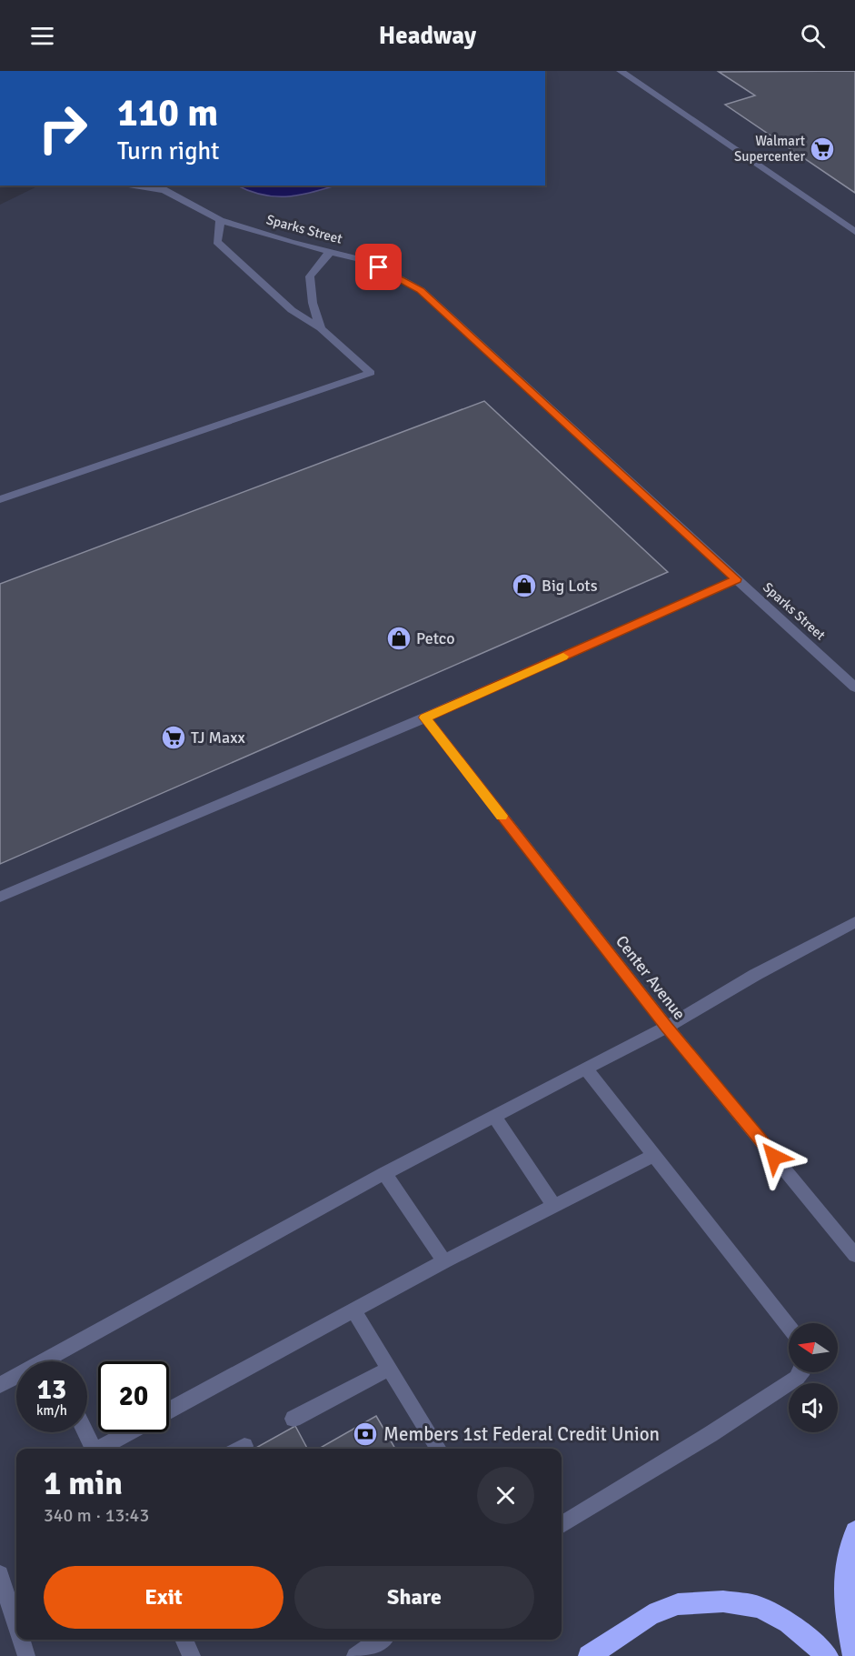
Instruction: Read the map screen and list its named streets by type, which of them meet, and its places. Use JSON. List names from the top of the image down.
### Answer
{
  "streets": {
    "lane": ["Sparks Street", "Center Avenue"]
  },
  "places": {
    "supermarket": ["Walmart Supercenter", "TJ Maxx"],
    "shop": ["Big Lots", "Petco"],
    "bank": ["Members 1st Federal Credit Union"]
  },
  "north": "left",
  "page": {
    "header": "Headway",
    "turn": ["110 m", "Turn right"],
    "speed": "13 km/h",
    "limit": "20",
    "heading": ["1 min", "340 m · 13:43"],
    "buttons": ["Exit", "Share"]
  }
}
